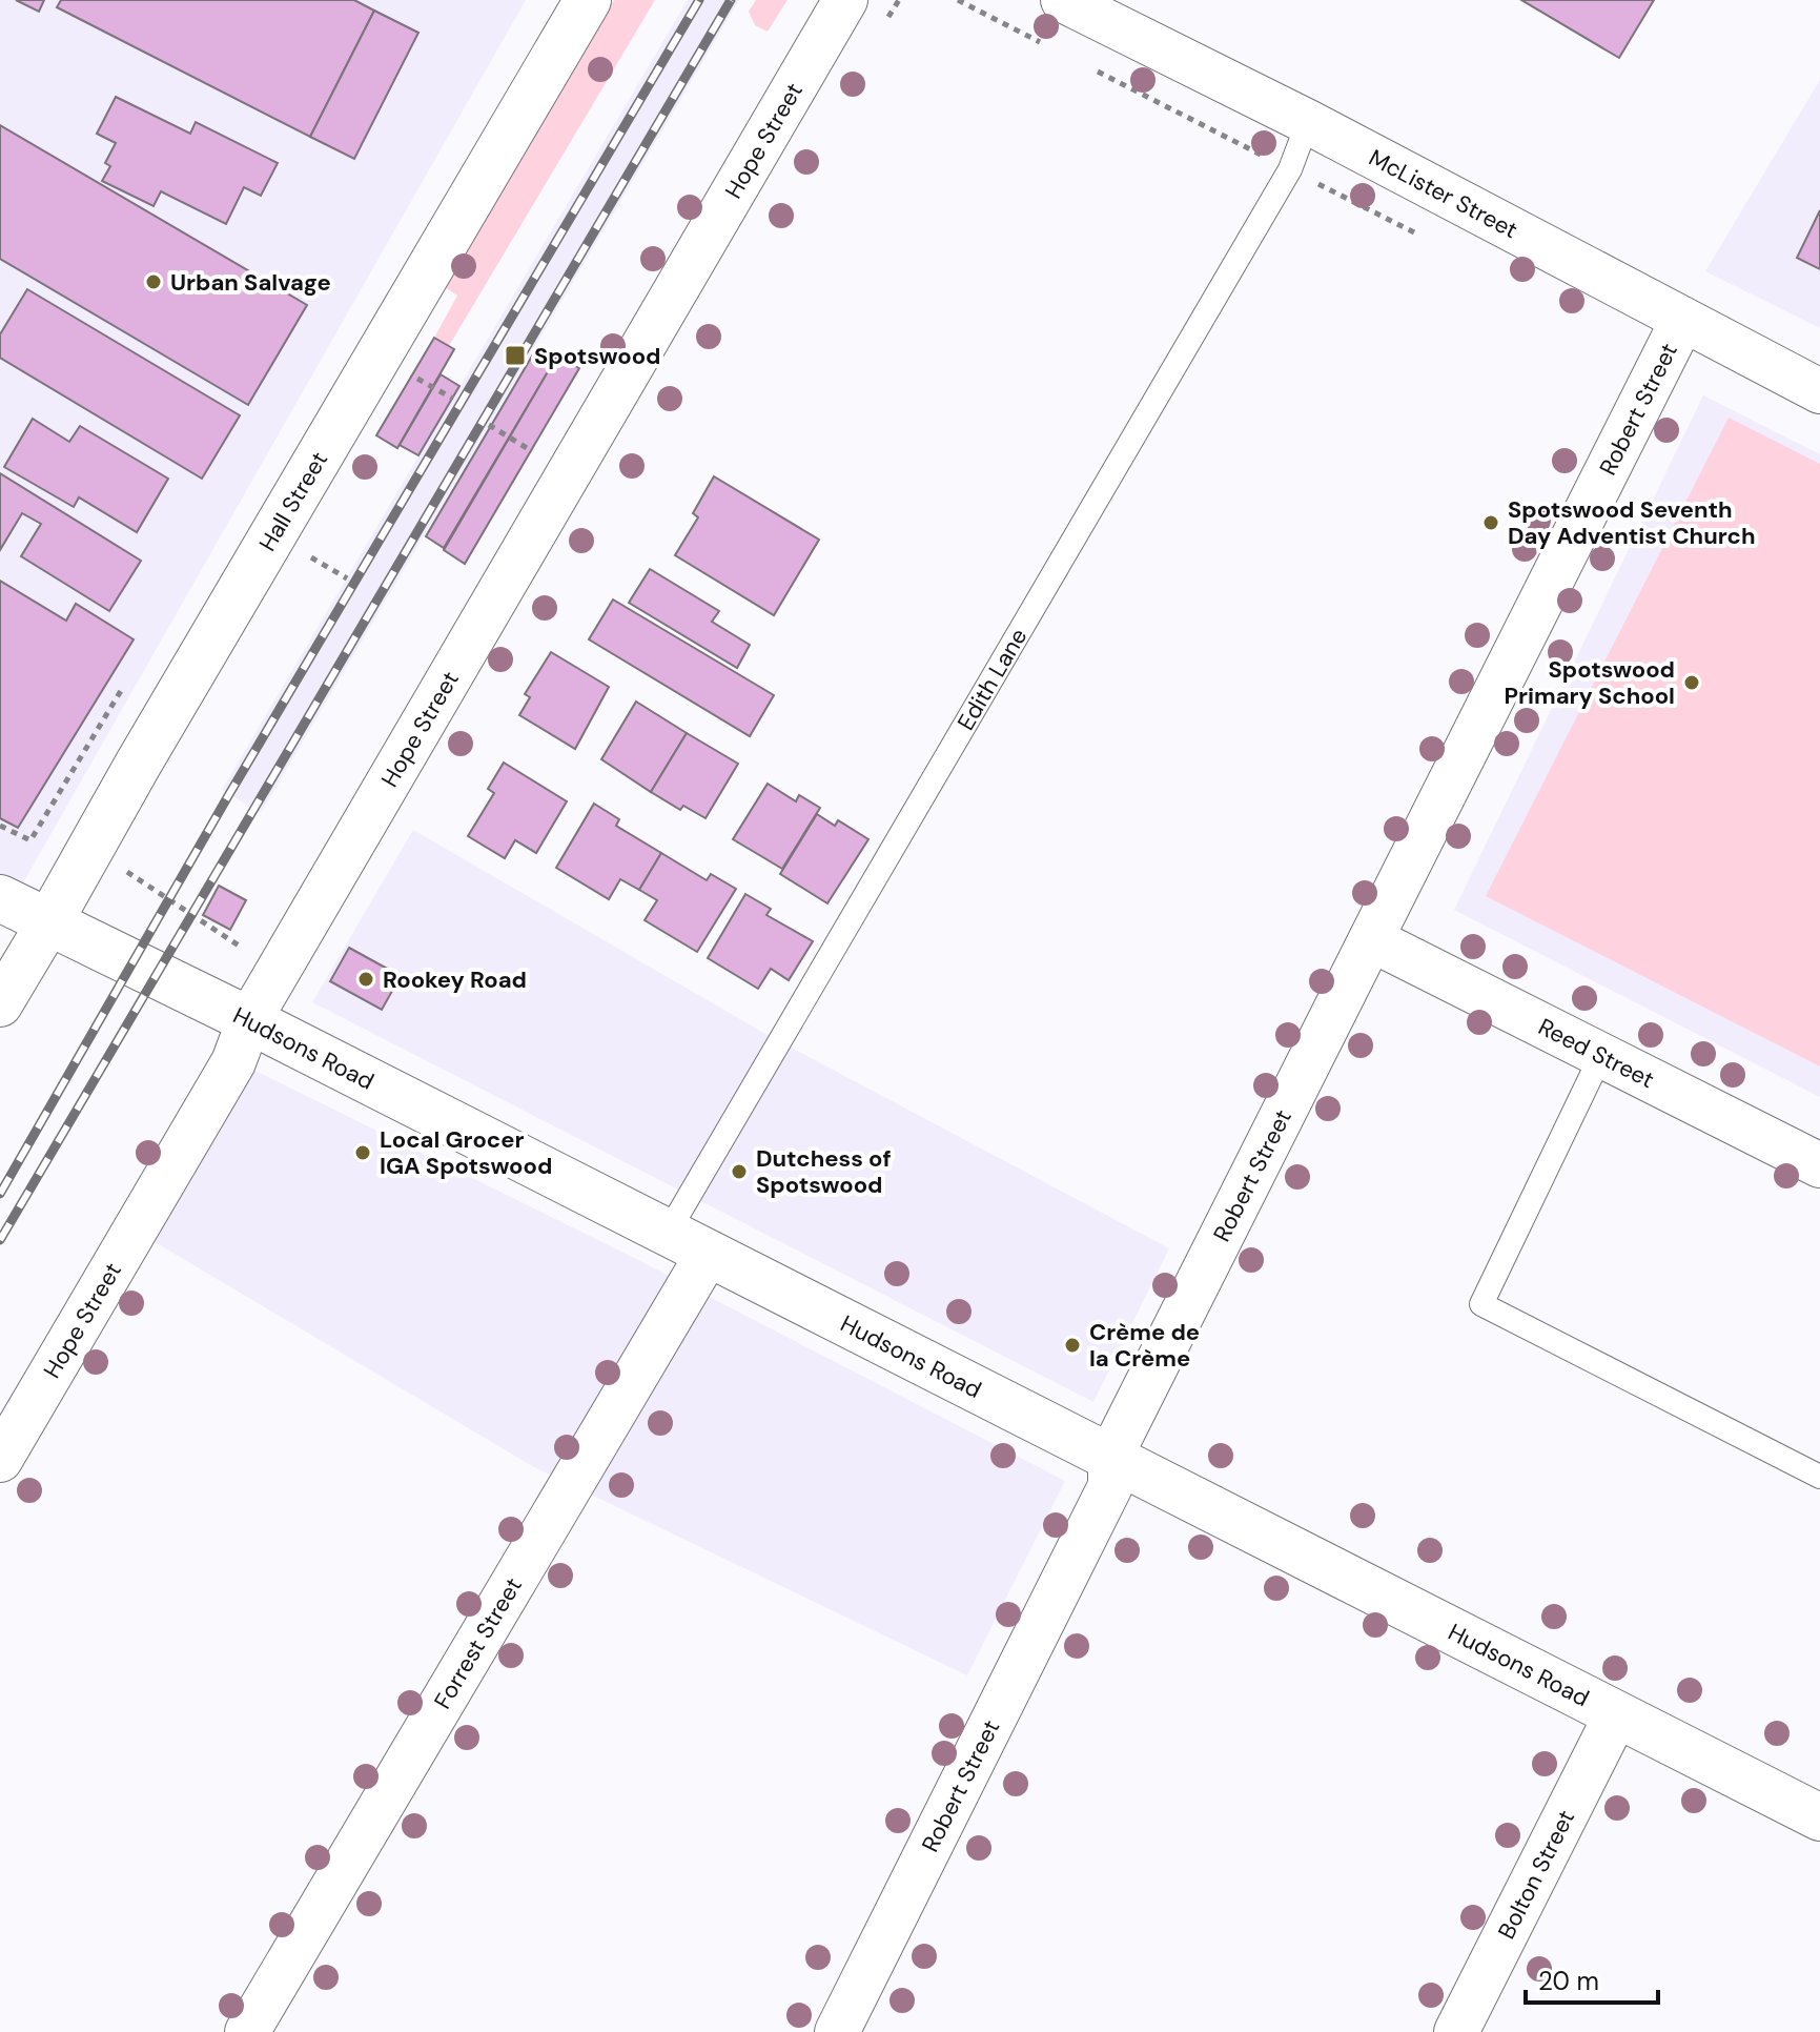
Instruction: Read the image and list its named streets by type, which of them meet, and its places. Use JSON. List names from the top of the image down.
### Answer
{
  "streets": {
    "street": [
      "Hope Street",
      "McLister Street",
      "Robert Street",
      "Hall Street",
      "Hudsons Road",
      "Reed Street",
      "Forrest Street",
      "Bolton Street"
    ],
    "lane": ["Edith Lane"]
  },
  "crossings": [
    ["Hope Street", "Hudsons Road"],
    ["McLister Street", "Robert Street"],
    ["McLister Street", "Edith Lane"],
    ["Robert Street", "Hudsons Road"],
    ["Robert Street", "Reed Street"],
    ["Hall Street", "Hudsons Road"],
    ["Edith Lane", "Hudsons Road"],
    ["Hudsons Road", "Forrest Street"],
    ["Hudsons Road", "Bolton Street"]
  ],
  "places": {
    "other": [
      "Urban Salvage",
      "Spotswood Seventh Day Adventist Church",
      "Spotswood Primary School",
      "Rookey Road",
      "Local Grocer IGA Spotswood",
      "Dutchess of Spotswood",
      "Crème de la Crème"
    ],
    "transit": ["Spotswood"]
  },
  "scale_bar": "20 m"
}
